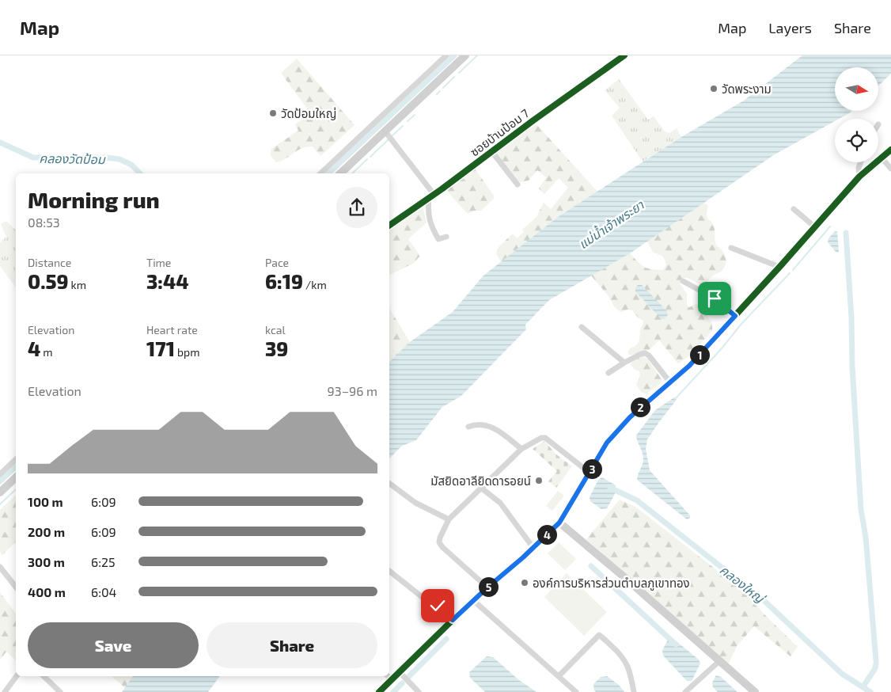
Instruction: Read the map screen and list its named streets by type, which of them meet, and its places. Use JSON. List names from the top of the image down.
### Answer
{
  "streets": {
    "street": ["ซอยบ้านป้อม 7"]
  },
  "water": ["คลองวัดป้อม", "แม่น้ำเจ้าพระยา", "คลองใหญ่"],
  "places": [
    "วัดพระงาม",
    "วัดป้อมใหญ่",
    "มัสยิดอาลียิดดารอยน์",
    "องค์การบริหารส่วนตำบลภูเขาทอง"
  ],
  "north": "right",
  "page": {
    "header": "Map",
    "nav": ["Map", "Layers", "Share"],
    "heading": ["Morning run", "08:53"],
    "stats": [
      ["Distance", "0.59 km"],
      ["Time", "3:44"],
      ["Pace", "6:19 /km"],
      ["Elevation", "4 m"],
      ["Heart rate", "171 bpm"],
      ["kcal", "39"]
    ],
    "pins": [
      "1",
      "2",
      "3",
      "4",
      "5"
    ],
    "chart": ["Elevation", "93–96 m"],
    "list": [
      {
        "name": "100 m",
        "note": "6:09"
      },
      {
        "name": "200 m",
        "note": "6:09"
      },
      {
        "name": "300 m",
        "note": "6:25"
      },
      {
        "name": "400 m",
        "note": "6:04"
      }
    ],
    "buttons": ["Save", "Share"]
  }
}
